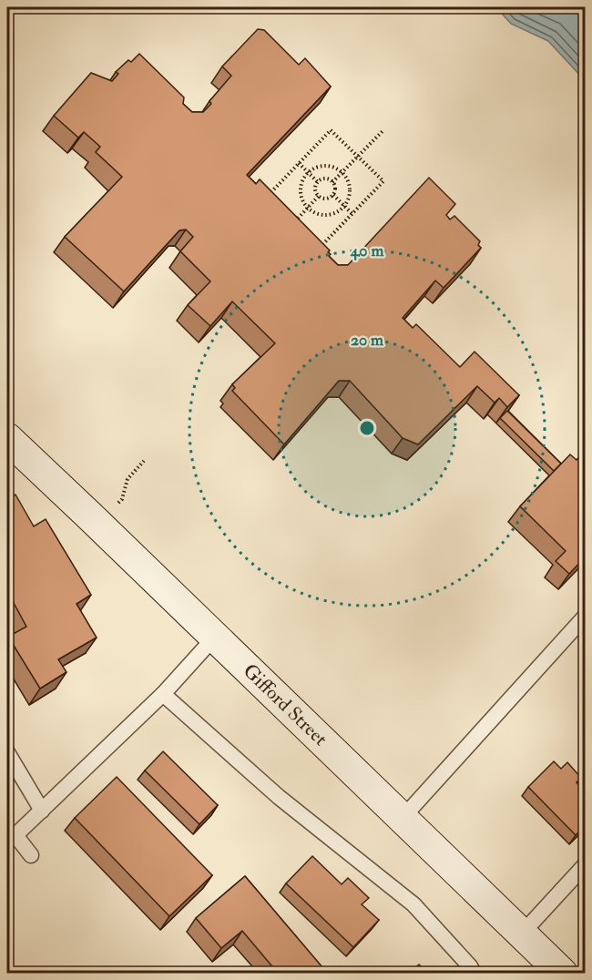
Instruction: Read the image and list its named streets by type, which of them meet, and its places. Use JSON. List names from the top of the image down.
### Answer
{
  "streets": {
    "main road": ["Gifford Street"]
  },
  "rings": ["40 m", "20 m"]
}
